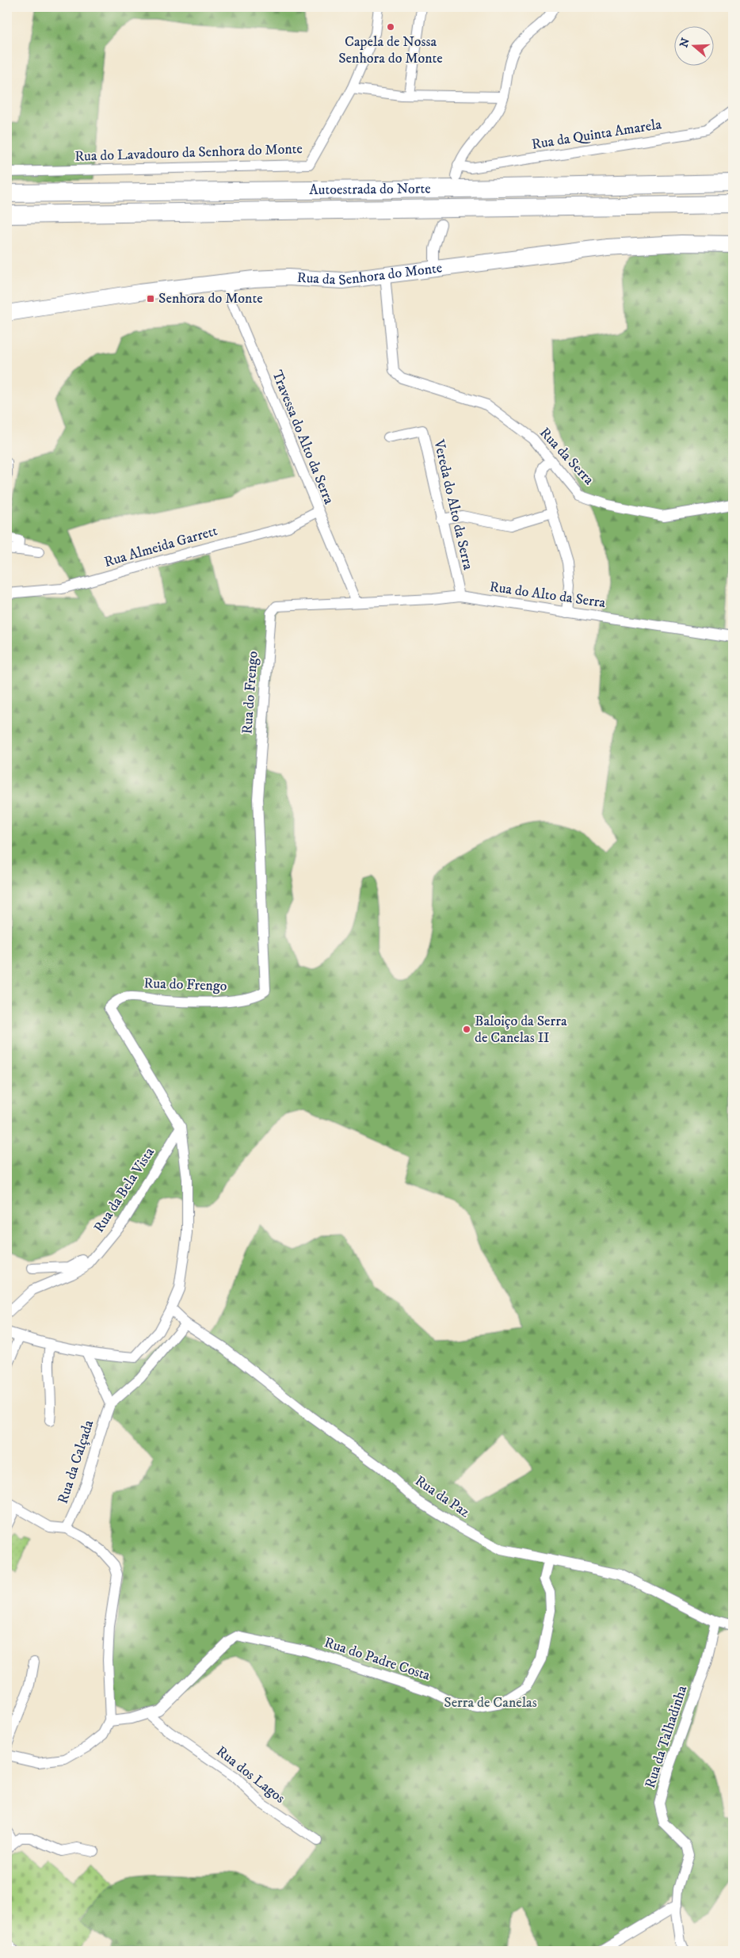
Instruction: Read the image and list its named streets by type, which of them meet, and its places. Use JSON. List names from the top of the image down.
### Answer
{
  "streets": {
    "highway": ["Autoestrada do Norte"],
    "main road": ["Rua da Senhora do Monte"],
    "street": [
      "Rua da Quinta Amarela",
      "Rua do Lavadouro da Senhora do Monte",
      "Travessa do Alto da Serra",
      "Rua da Serra",
      "Vereda do Alto da Serra",
      "Rua Almeida Garrett",
      "Rua do Alto da Serra",
      "Rua do Frengo",
      "Rua da Bela Vista",
      "Rua da Calçada",
      "Rua da Paz",
      "Rua do Padre Costa",
      "Rua da Talhadinha",
      "Rua dos Lagos"
    ]
  },
  "crossings": [
    ["Rua da Senhora do Monte", "Travessa do Alto da Serra"],
    ["Rua da Senhora do Monte", "Rua da Serra"],
    ["Travessa do Alto da Serra", "Rua Almeida Garrett"],
    ["Travessa do Alto da Serra", "Rua do Alto da Serra"],
    ["Travessa do Alto da Serra", "Rua do Frengo"],
    ["Vereda do Alto da Serra", "Rua do Alto da Serra"],
    ["Rua do Alto da Serra", "Rua do Frengo"],
    ["Rua do Frengo", "Rua da Bela Vista"],
    ["Rua do Frengo", "Rua da Paz"],
    ["Rua da Paz", "Rua do Padre Costa"],
    ["Rua da Paz", "Rua da Talhadinha"],
    ["Rua do Padre Costa", "Rua dos Lagos"]
  ],
  "parks": ["Serra de Canelas"],
  "places": {
    "other": ["Capela de Nossa Senhora do Monte", "Baloiço da Serra de Canelas II"],
    "transit": ["Senhora do Monte"]
  },
  "north": "left"
}
